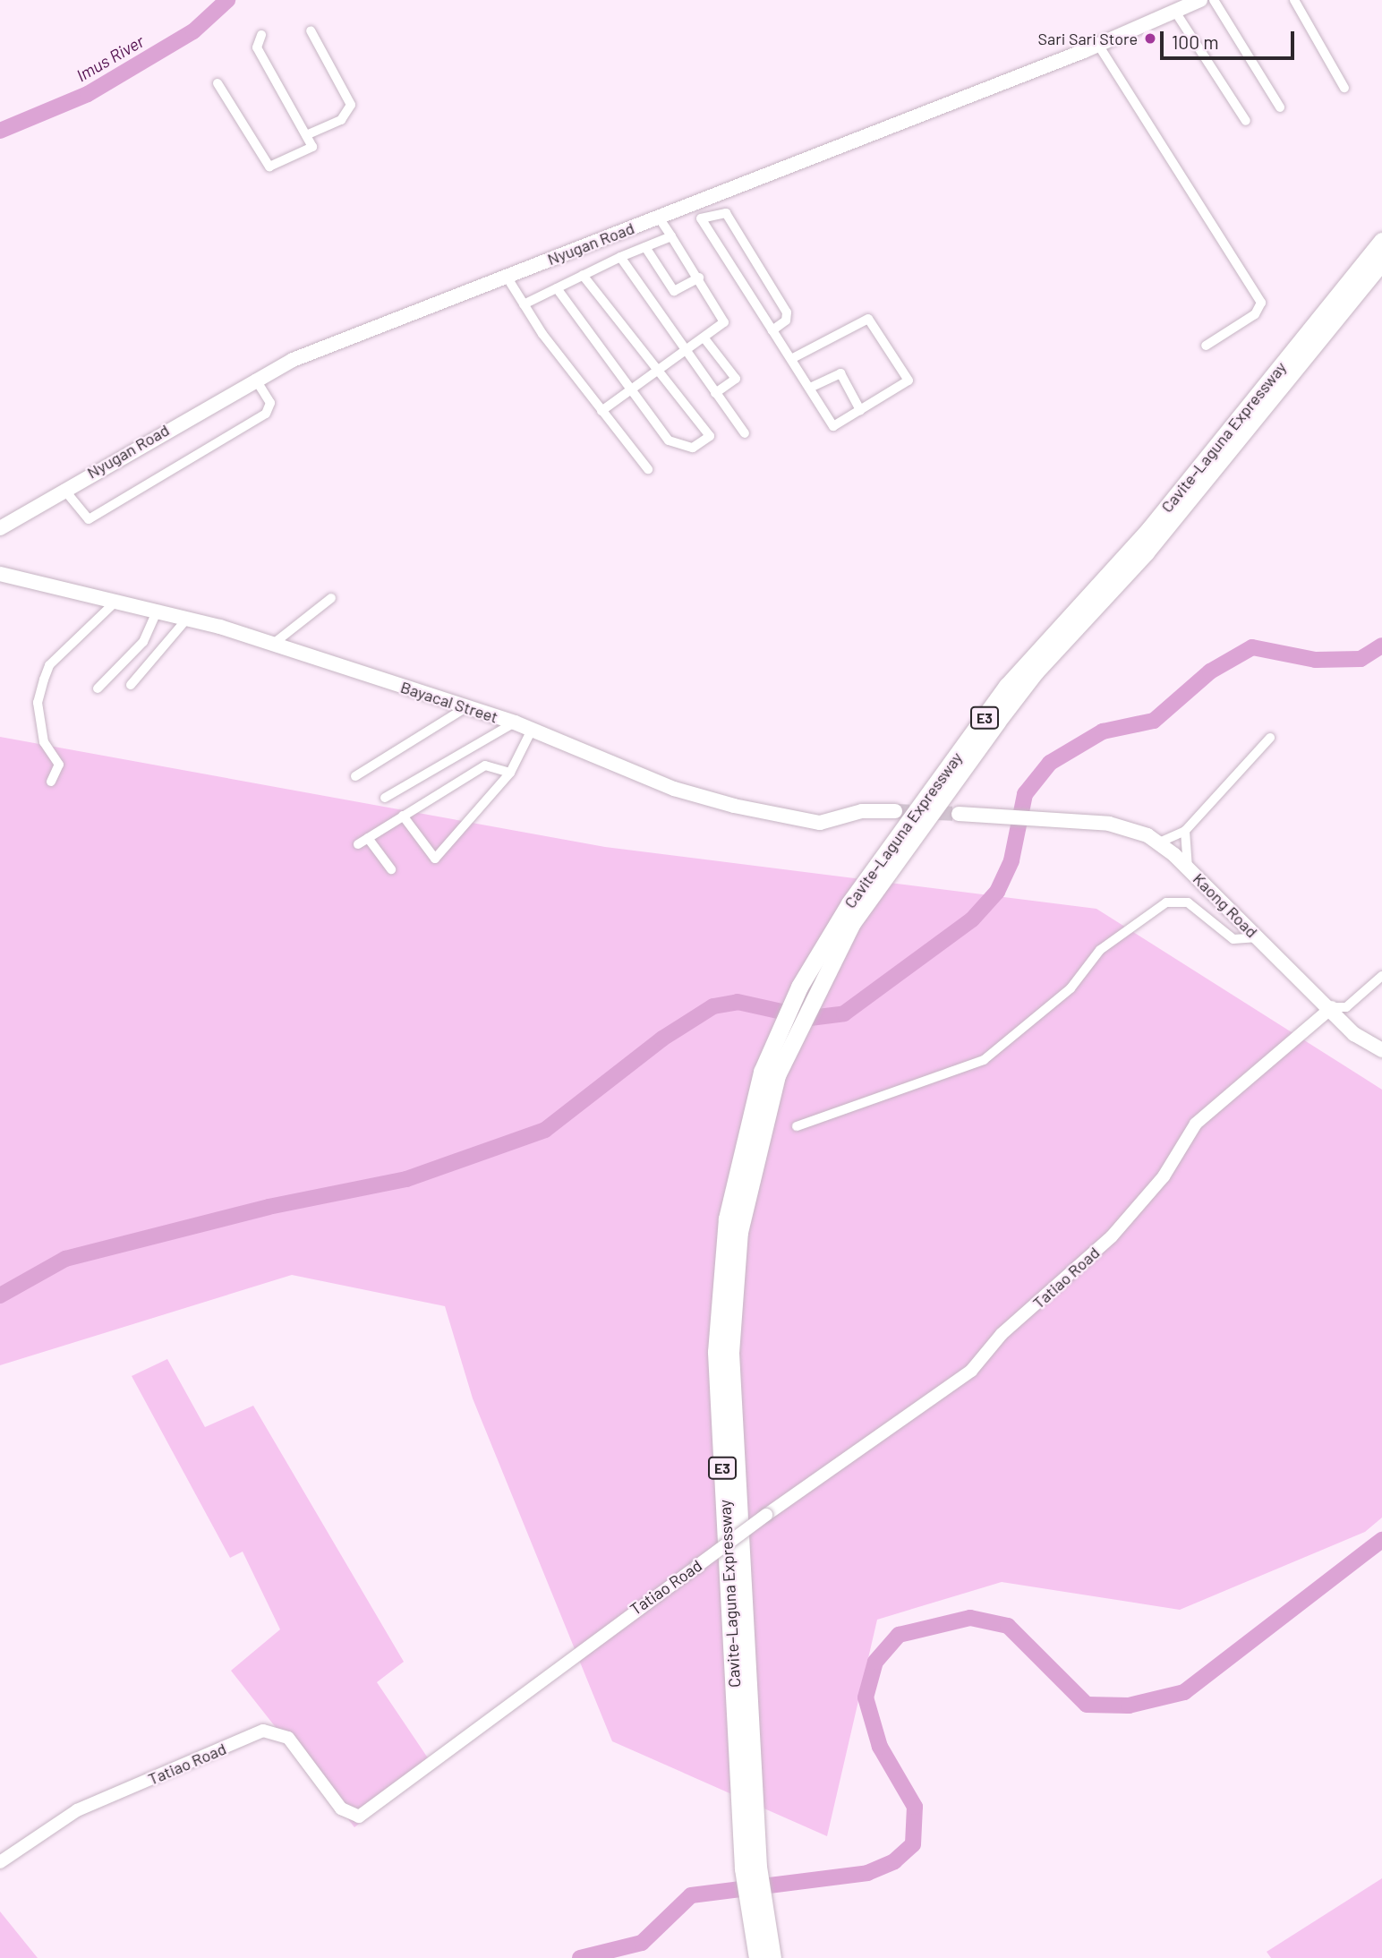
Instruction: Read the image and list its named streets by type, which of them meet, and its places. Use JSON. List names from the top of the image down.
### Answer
{
  "streets": {
    "highway": ["Cavite–Laguna Expressway", "E3"],
    "main road": ["Nyugan Road", "Bayacal Street", "Kaong Road"],
    "street": ["Tatiao Road"]
  },
  "crossings": [
    ["Kaong Road", "Tatiao Road"]
  ],
  "water": ["Imus River"],
  "places": ["Sari Sari Store"],
  "scale_bar": "100 m"
}
